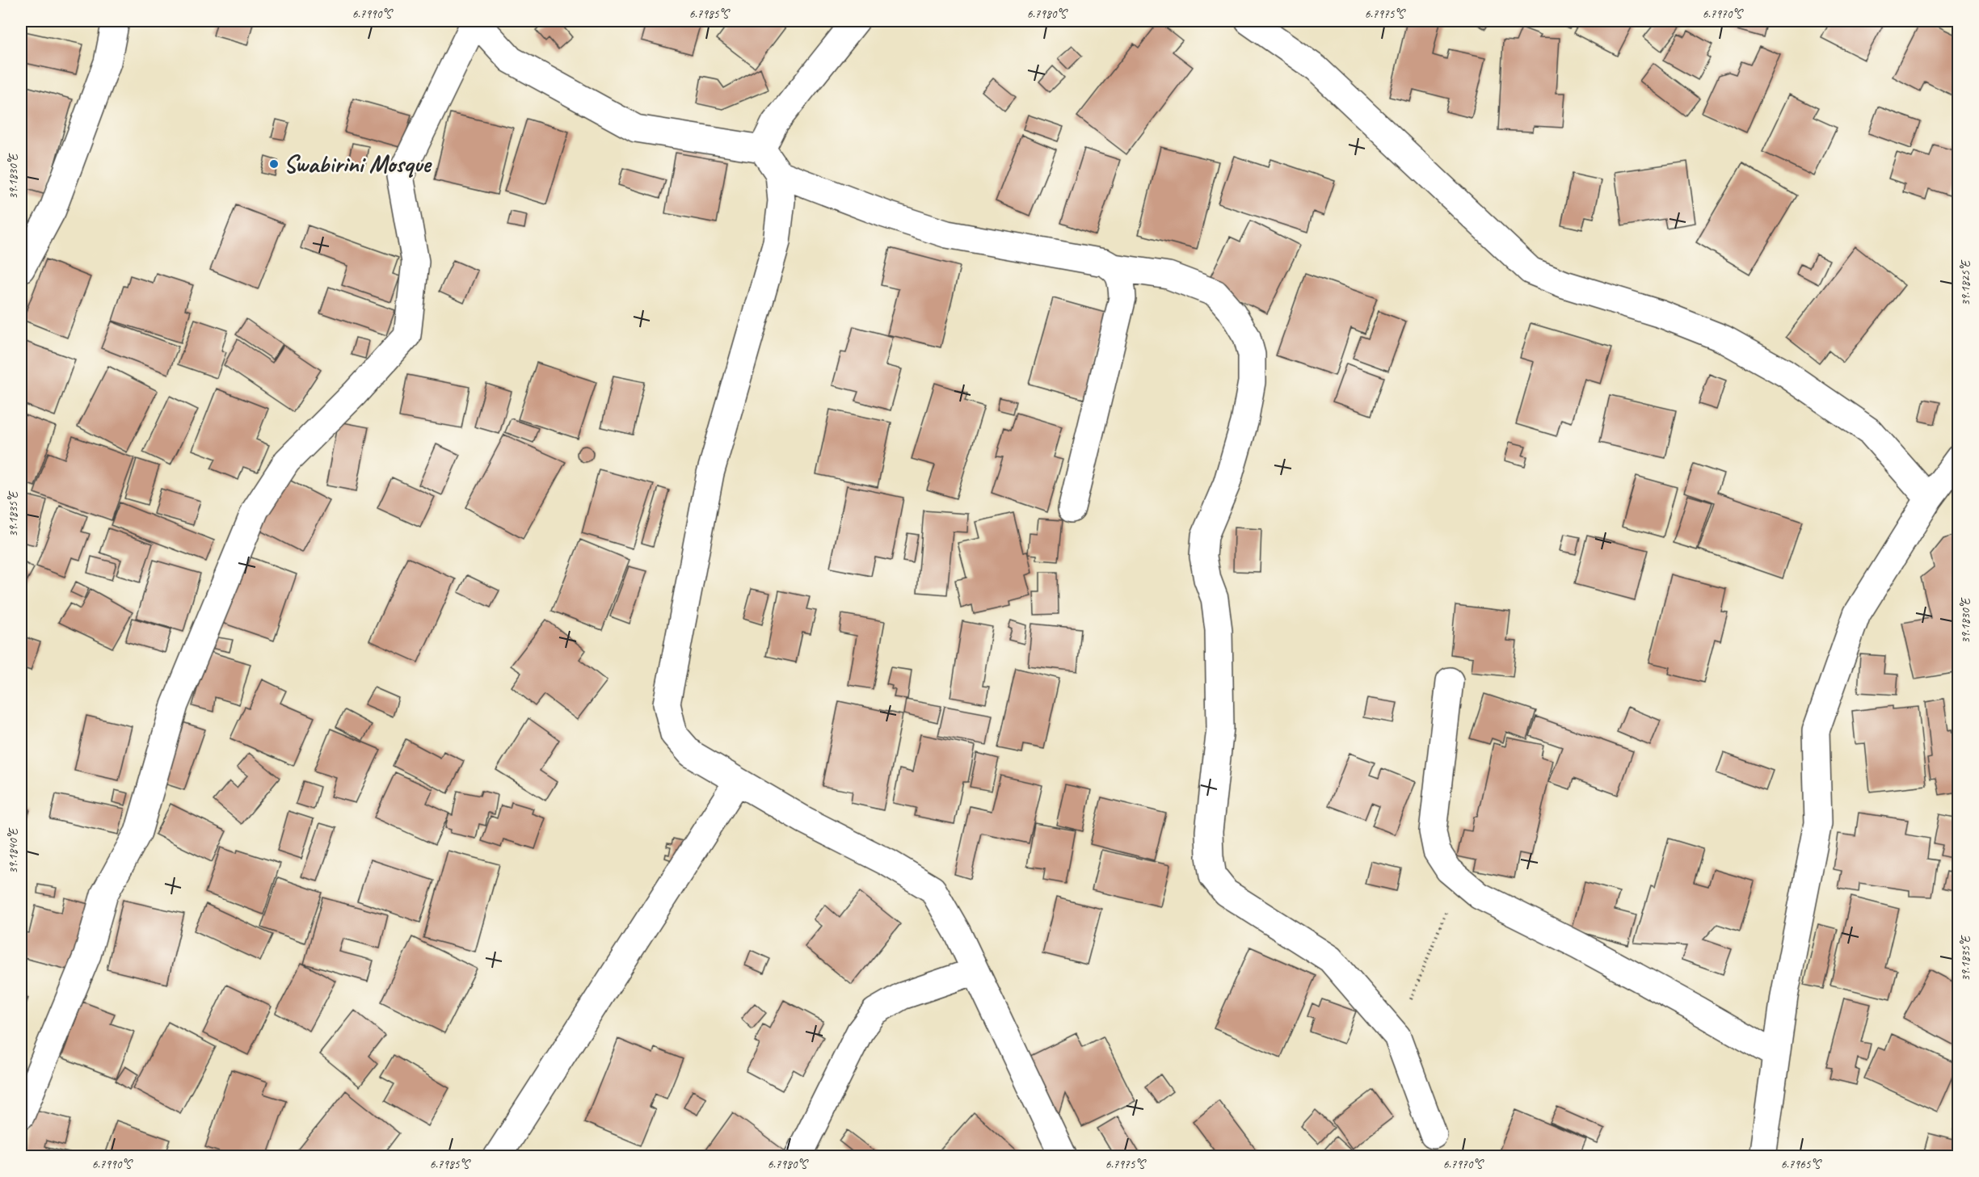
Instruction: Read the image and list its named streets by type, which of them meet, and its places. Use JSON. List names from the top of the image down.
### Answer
{
  "places": ["Swabirini Mosque"],
  "coordinates": [
    "6.7990°S",
    "6.7985°S",
    "6.7980°S",
    "6.7975°S",
    "6.7970°S",
    "39.1830°E",
    "39.1825°E",
    "39.1835°E",
    "39.1840°E",
    "6.7965°S"
  ]
}
